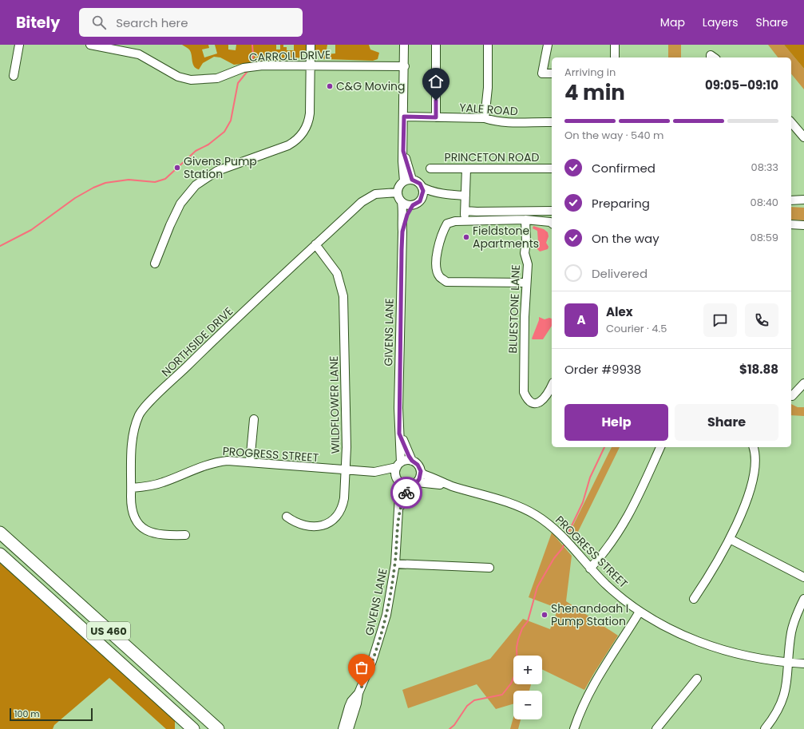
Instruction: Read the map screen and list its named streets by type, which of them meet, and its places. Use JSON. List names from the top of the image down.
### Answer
{
  "streets": {
    "highway": ["US 460"],
    "street": [
      "CARROLL DRIVE",
      "YALE ROAD",
      "PRINCETON ROAD",
      "BLUESTONE LANE",
      "GIVENS LANE",
      "NORTHSIDE DRIVE",
      "WILDFLOWER LANE",
      "PROGRESS STREET"
    ]
  },
  "crossings": [
    ["GIVENS LANE", "NORTHSIDE DRIVE"],
    ["GIVENS LANE", "PROGRESS STREET"],
    ["NORTHSIDE DRIVE", "WILDFLOWER LANE"],
    ["NORTHSIDE DRIVE", "PROGRESS STREET"],
    ["WILDFLOWER LANE", "PROGRESS STREET"]
  ],
  "places": [
    "C&G Moving",
    "Givens Pump Station",
    "Fieldstone Apartments",
    "Shenandoah I Pump Station"
  ],
  "scale_bar": "100 m",
  "page": {
    "header": "Bitely",
    "search": "Search here",
    "nav": ["Map", "Layers", "Share"],
    "heading": ["4 min", "Arriving in", "09:05–09:10"],
    "panel": [
      "Alex",
      "Courier · 4.5",
      "Order #9938",
      "$18.88"
    ],
    "bar": "On the way · 540 m",
    "list": [
      ["Confirmed", "08:33"],
      ["Preparing", "08:40"],
      ["On the way", "08:59"],
      "Delivered"
    ],
    "round": "A",
    "buttons": ["Help", "Share"],
    "map_buttons": ["+", "−"],
    "scale": "100 m"
  }
}
